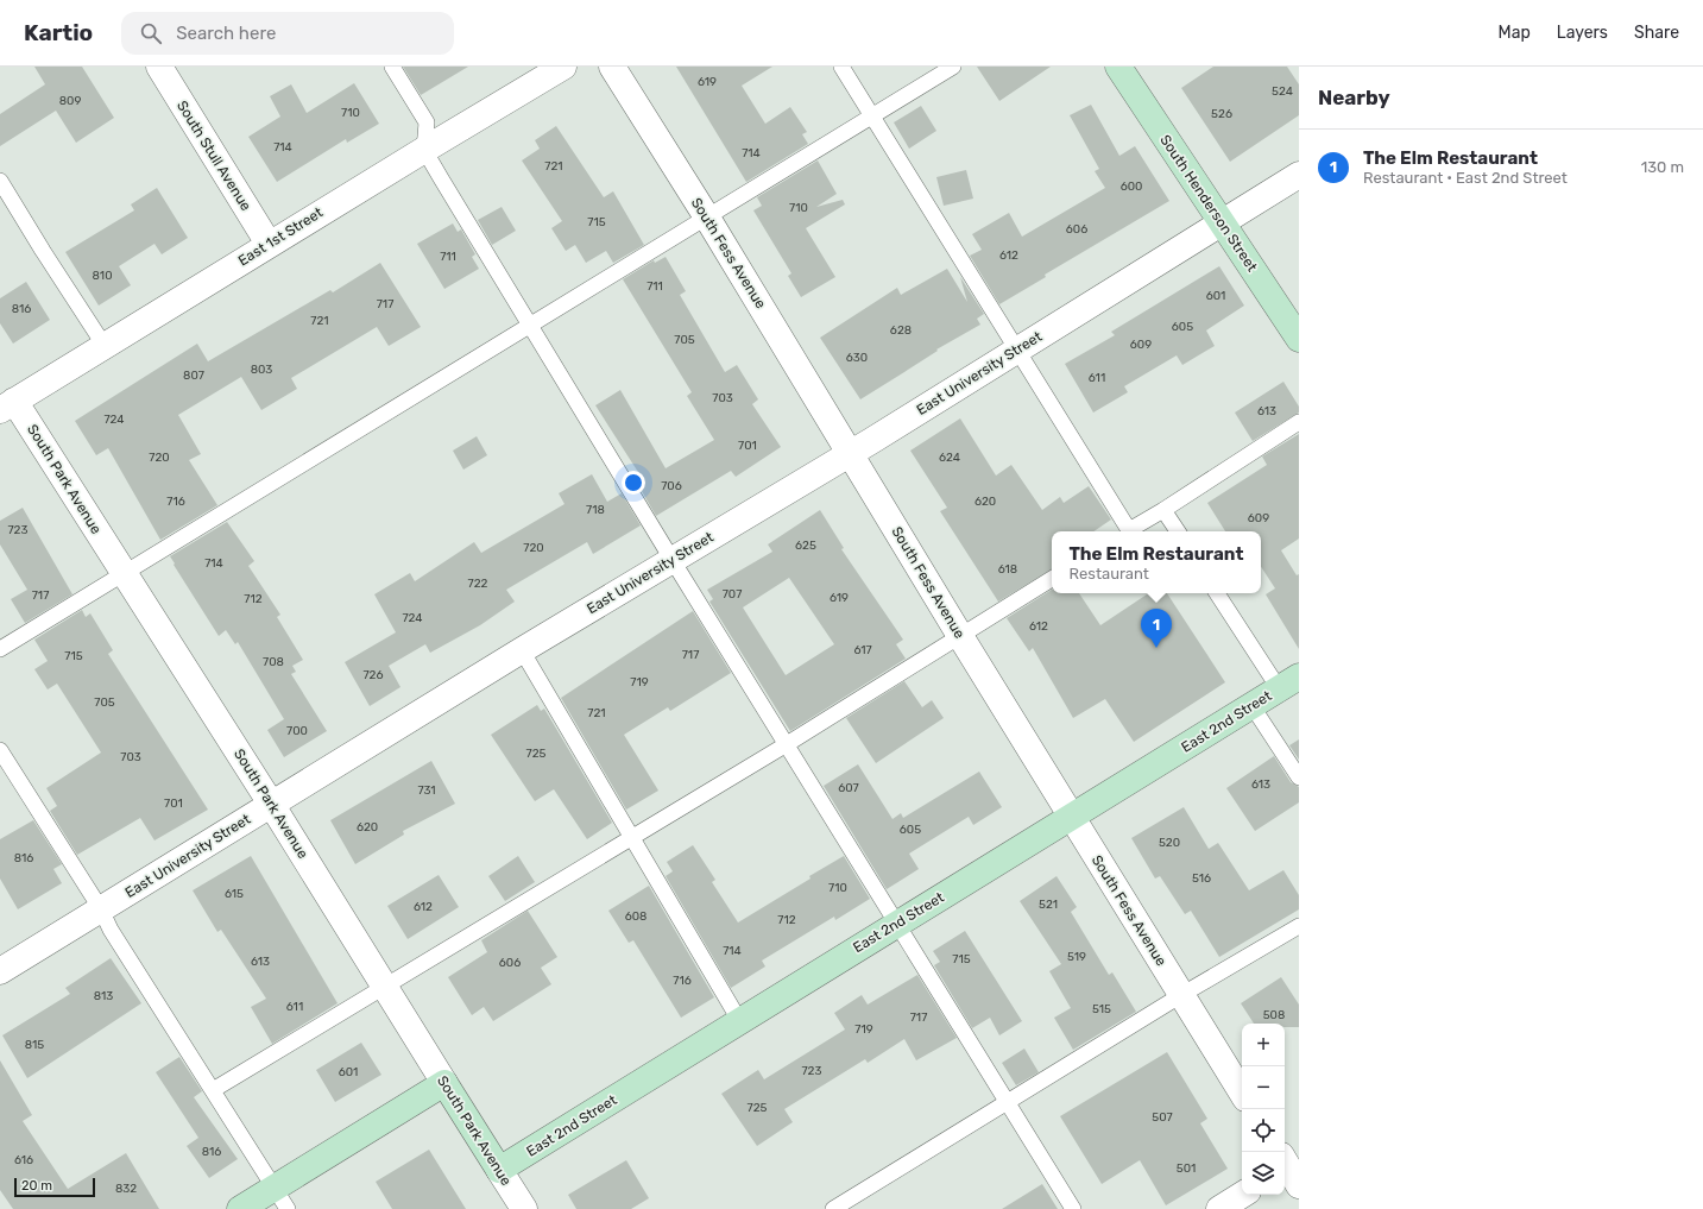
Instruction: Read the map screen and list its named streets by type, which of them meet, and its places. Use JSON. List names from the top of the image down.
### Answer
{
  "streets": {
    "street": [
      "South Stull Avenue",
      "South Henderson Street",
      "East 1st Street",
      "South Fess Avenue",
      "East University Street",
      "South Park Avenue",
      "East 2nd Street"
    ]
  },
  "crossings": [
    ["South Stull Avenue", "East 1st Street"],
    ["South Henderson Street", "East University Street"],
    ["East 1st Street", "South Park Avenue"],
    ["South Fess Avenue", "East University Street"],
    ["South Fess Avenue", "East 2nd Street"],
    ["East University Street", "South Park Avenue"],
    ["South Park Avenue", "East 2nd Street"]
  ],
  "house_numbers": [
    "619",
    "524",
    "809",
    "710",
    "526",
    "714",
    "714",
    "721",
    "600",
    "710",
    "715",
    "606",
    "612",
    "711",
    "810",
    "711",
    "601",
    "717",
    "816",
    "721",
    "605",
    "628",
    "705",
    "609",
    "630",
    "803",
    "807",
    "611",
    "703",
    "613",
    "724",
    "701",
    "720",
    "624",
    "706",
    "716",
    "620",
    "718",
    "609",
    "723",
    "625",
    "720",
    "714",
    "618",
    "722",
    "707",
    "717",
    "619",
    "712",
    "724",
    "612",
    "617",
    "717",
    "715",
    "708",
    "726",
    "719",
    "705",
    "721",
    "700",
    "725",
    "703",
    "613",
    "607",
    "731",
    "701",
    "620",
    "605",
    "520",
    "816",
    "516",
    "710",
    "615",
    "521",
    "612",
    "608",
    "712",
    "714",
    "519",
    "715",
    "613",
    "606",
    "716",
    "813",
    "611",
    "515",
    "508",
    "717",
    "719",
    "815",
    "723",
    "601",
    "725",
    "507",
    "816",
    "616",
    "501",
    "832"
  ],
  "scale_bar": "20 m",
  "page": {
    "header": "Kartio",
    "search": "Search here",
    "nav": ["Map", "Layers", "Share"],
    "heading": "Nearby",
    "list": [
      {
        "mark": "1",
        "name": "The Elm Restaurant",
        "note": "Restaurant · East 2nd Street",
        "value": "130 m"
      }
    ],
    "popup": ["The Elm Restaurant", "Restaurant"],
    "pins": "1",
    "map_buttons": ["+", "−"],
    "scale": "20 m"
  }
}
